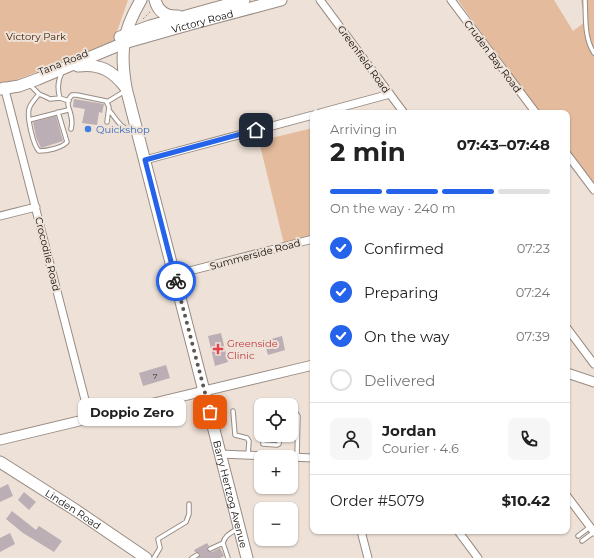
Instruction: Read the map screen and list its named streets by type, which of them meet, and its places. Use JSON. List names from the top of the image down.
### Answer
{
  "streets": {
    "main road": [
      "Victory Road",
      "Tana Road",
      "Barry Hertzog Avenue",
      "Linden Road"
    ],
    "street": [
      "Cruden Bay Road",
      "Greenfield Road",
      "Crocodile Road",
      "Summerside Road"
    ]
  },
  "crossings": [
    ["Victory Road", "Tana Road"],
    ["Victory Road", "Barry Hertzog Avenue"],
    ["Tana Road", "Crocodile Road"],
    ["Tana Road", "Barry Hertzog Avenue"],
    ["Summerside Road", "Barry Hertzog Avenue"]
  ],
  "parks": ["Victory Park"],
  "places": {
    "other": ["Quickshop", "Doppio Zero"],
    "health": ["Greenside Clinic"]
  },
  "house_numbers": ["7"],
  "page": {
    "heading": ["2 min", "Arriving in", "07:43–07:48"],
    "panel": [
      "Jordan",
      "Courier · 4.6",
      "Order #5079",
      "$10.42"
    ],
    "bar": "On the way · 240 m",
    "list": [
      ["Confirmed", "07:23"],
      ["Preparing", "07:24"],
      ["On the way", "07:39"],
      "Delivered"
    ],
    "map_buttons": ["+", "−"],
    "bubble": "Doppio Zero"
  }
}
